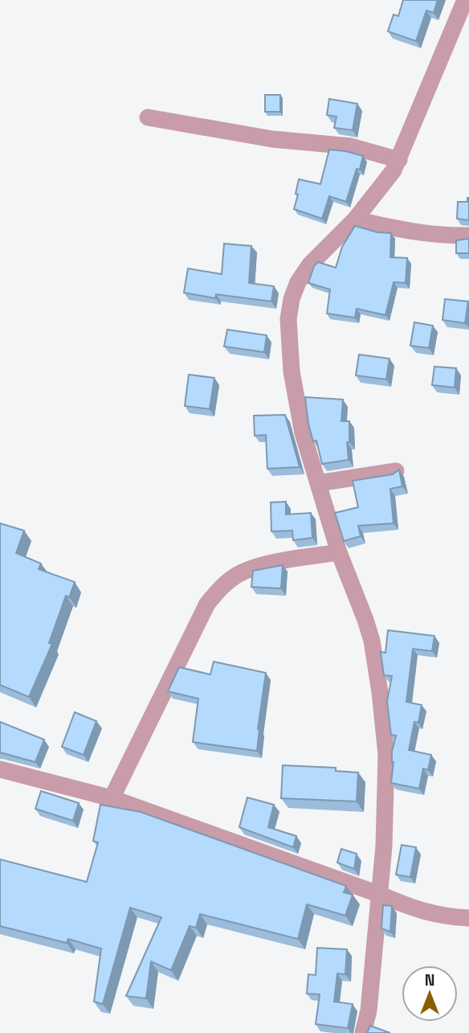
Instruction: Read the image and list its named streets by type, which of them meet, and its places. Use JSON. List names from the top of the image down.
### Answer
{
  "north": "top"
}
